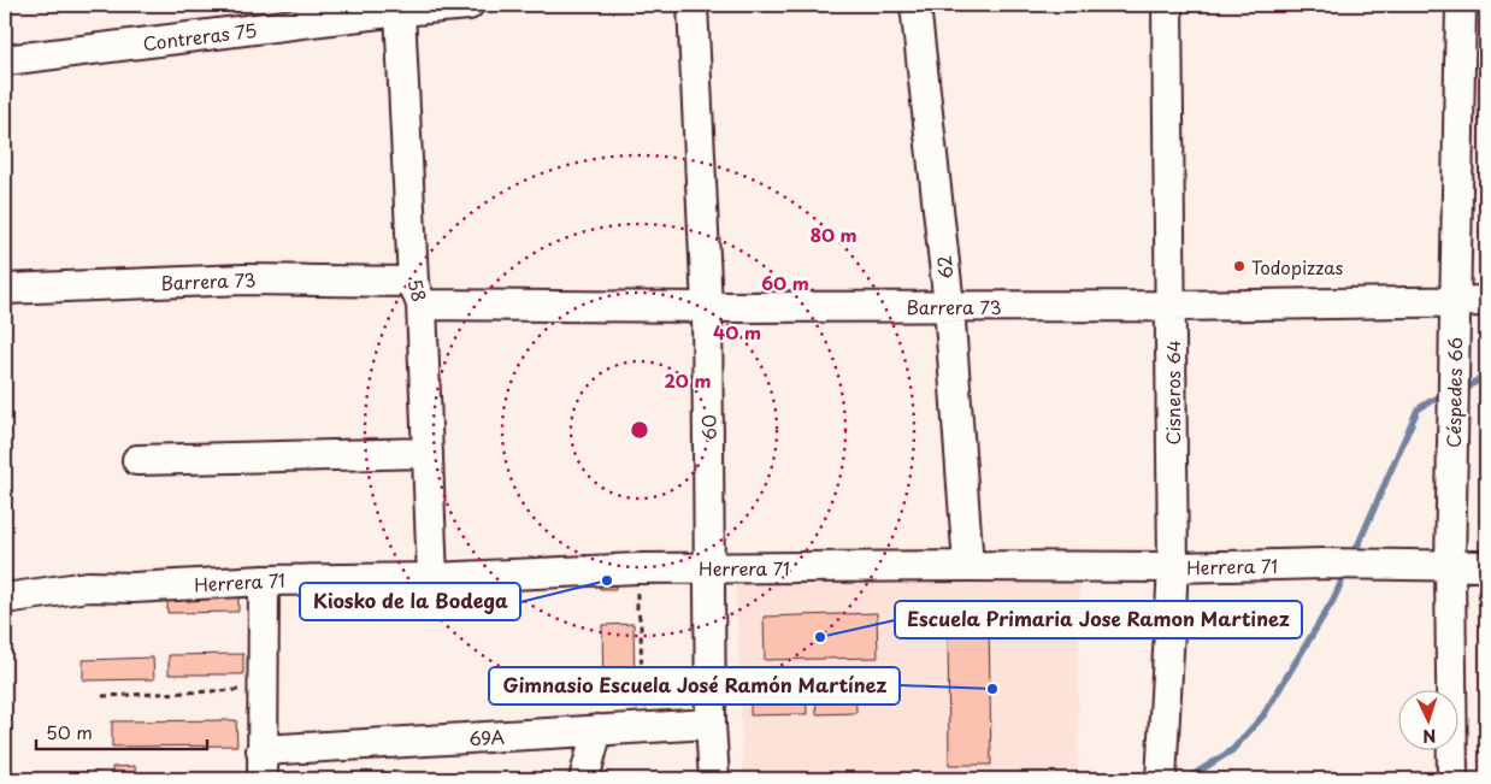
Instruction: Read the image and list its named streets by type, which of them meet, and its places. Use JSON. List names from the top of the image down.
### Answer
{
  "streets": {
    "street": [
      "Contreras 75",
      "62",
      "Barrera 73",
      "58",
      "Cisneros 64",
      "Céspedes 66",
      "60",
      "Herrera 71",
      "69A"
    ]
  },
  "crossings": [
    ["Contreras 75", "58"],
    ["62", "Barrera 73"],
    ["62", "Herrera 71"],
    ["Barrera 73", "58"],
    ["Barrera 73", "Cisneros 64"],
    ["Barrera 73", "Céspedes 66"],
    ["Barrera 73", "60"],
    ["58", "Herrera 71"],
    ["Cisneros 64", "Herrera 71"],
    ["Céspedes 66", "Herrera 71"],
    ["60", "Herrera 71"],
    ["60", "69A"]
  ],
  "places": [
    "Todopizzas",
    "Kiosko de la Bodega",
    "Escuela Primaria Jose Ramon Martinez",
    "Gimnasio Escuela José Ramón Martínez"
  ],
  "scale_bar": "50 m",
  "north": "bottom",
  "rings": [
    "80 m",
    "60 m",
    "40 m",
    "20 m"
  ]
}
